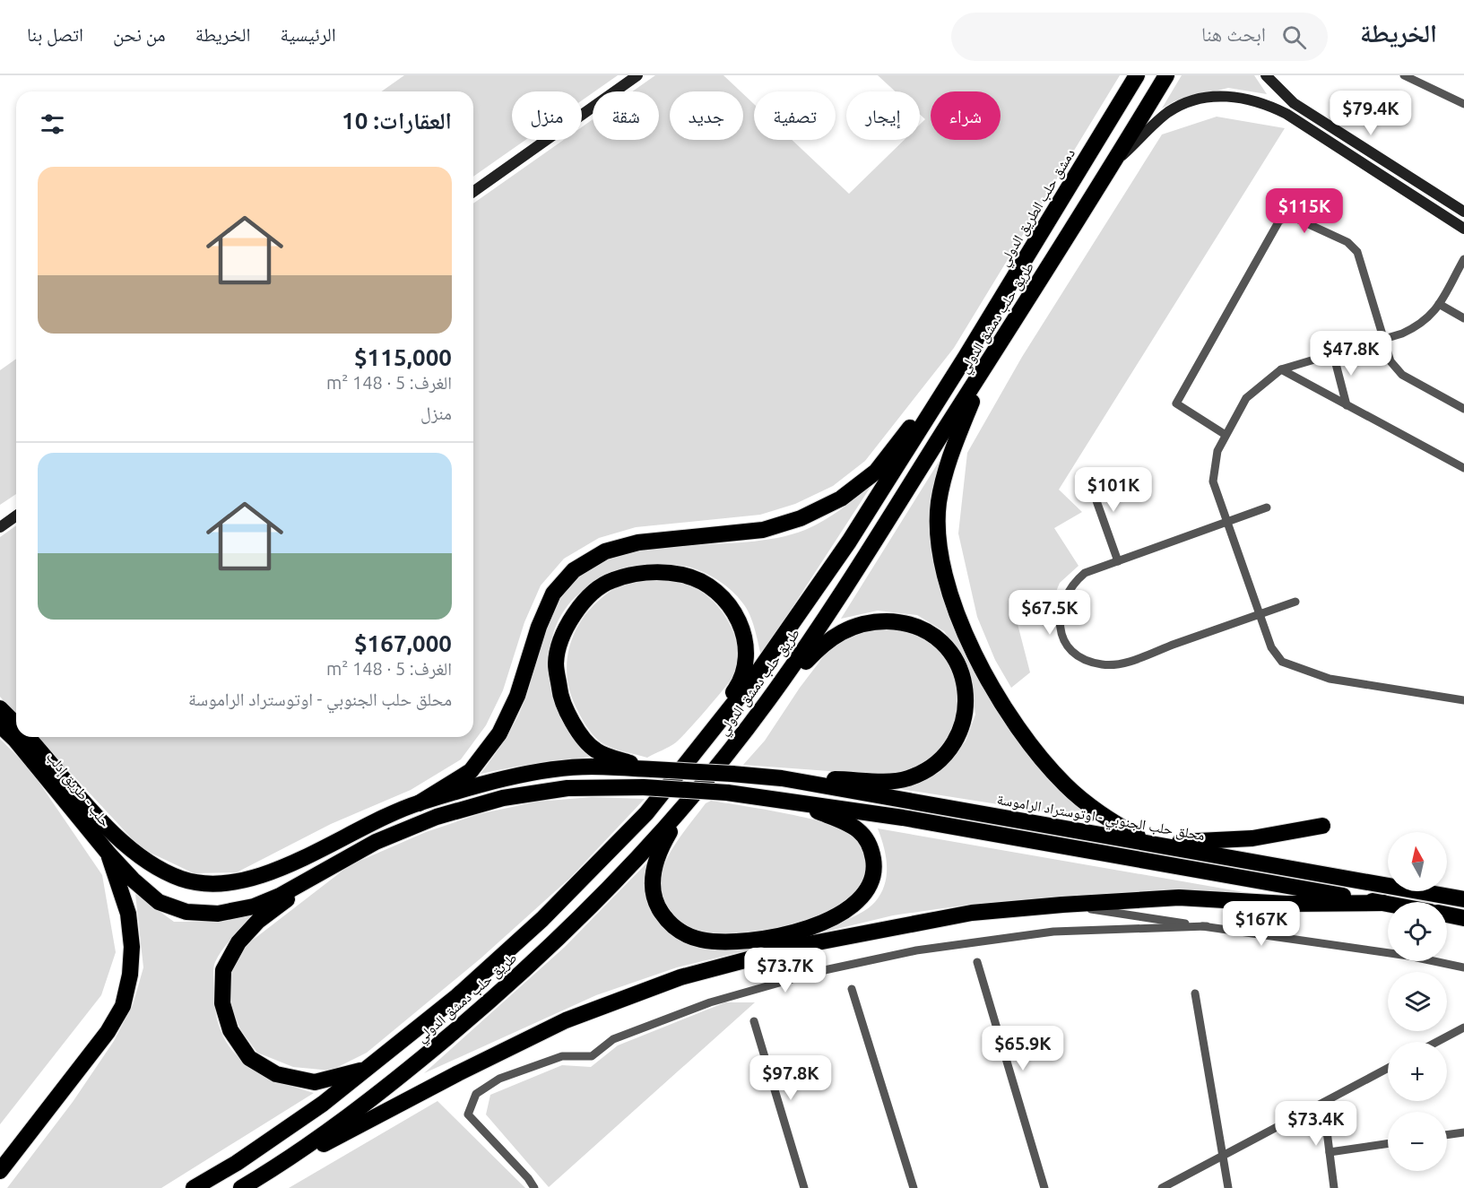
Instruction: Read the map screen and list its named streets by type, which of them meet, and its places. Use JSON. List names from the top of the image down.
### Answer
{
  "streets": {
    "highway": [
      "دمشق حلب الطريق الدولي",
      "طريق حلب دمشق الدولي",
      "حلب - طريق إدلب",
      "محلق حلب الجنوبي - اوتوستراد الراموسة"
    ]
  },
  "crossings": [
    ["دمشق حلب الطريق الدولي", "طريق حلب دمشق الدولي"]
  ],
  "north": "top",
  "page": {
    "header": "الخريطة",
    "search": "ابحث هنا",
    "nav": [
      "الرئيسية",
      "الخريطة",
      "من نحن",
      "اتصل بنا"
    ],
    "price": [
      "$79.4K",
      "$115K",
      "$47.8K",
      "$101K",
      "$67.5K",
      "$167K",
      "$73.7K",
      "$65.9K",
      "$97.8K",
      "$73.4K"
    ],
    "chip": [
      "شراء",
      "إيجار",
      "تصفية",
      "جديد",
      "شقة",
      "منزل"
    ],
    "heading": "العقارات: 10",
    "list": [
      {
        "name": "$115,000",
        "note": "الغرف: 5 · 148 m² · منزل"
      },
      {
        "name": "$167,000",
        "note": "الغرف: 5 · 148 m² · محلق حلب الجنوبي - اوتوستراد الراموسة"
      }
    ],
    "map_buttons": ["+", "−"]
  }
}
